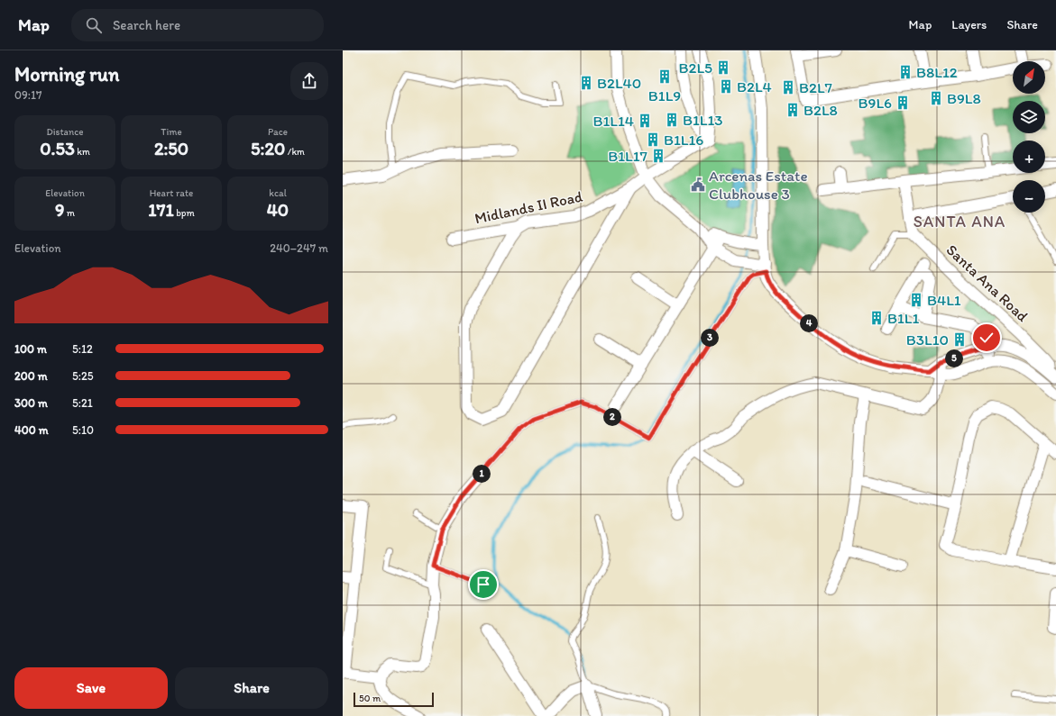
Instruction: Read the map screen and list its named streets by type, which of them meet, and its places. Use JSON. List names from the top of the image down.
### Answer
{
  "streets": {
    "street": ["Midlands II Road", "Santa Ana Road"]
  },
  "districts": ["SANTA ANA"],
  "places": {
    "building": [
      "B2L5",
      "B8L12",
      "B1L9",
      "B2L40",
      "B2L4",
      "B2L7",
      "B9L8",
      "B9L6",
      "B2L8",
      "B1L13",
      "B1L14",
      "B1L16",
      "B1L17",
      "B4L1",
      "B1L1",
      "B3L10"
    ],
    "public building": ["Arcenas Estate Clubhouse 3"]
  },
  "scale_bar": "50 m",
  "north": "top right",
  "page": {
    "header": "Map",
    "search": "Search here",
    "nav": ["Map", "Layers", "Share"],
    "heading": ["Morning run", "09:17"],
    "map_buttons": ["+", "−"],
    "stats": [
      ["Distance", "0.53 km"],
      ["Time", "2:50"],
      ["Pace", "5:20 /km"],
      ["Elevation", "9 m"],
      ["Heart rate", "171 bpm"],
      ["kcal", "40"]
    ],
    "chart": ["Elevation", "240–247 m"],
    "pins": [
      "4",
      "3",
      "5",
      "2",
      "1"
    ],
    "list": [
      {
        "name": "100 m",
        "note": "5:12"
      },
      {
        "name": "200 m",
        "note": "5:25"
      },
      {
        "name": "300 m",
        "note": "5:21"
      },
      {
        "name": "400 m",
        "note": "5:10"
      }
    ],
    "buttons": ["Save", "Share"],
    "scale": "50 m"
  }
}
